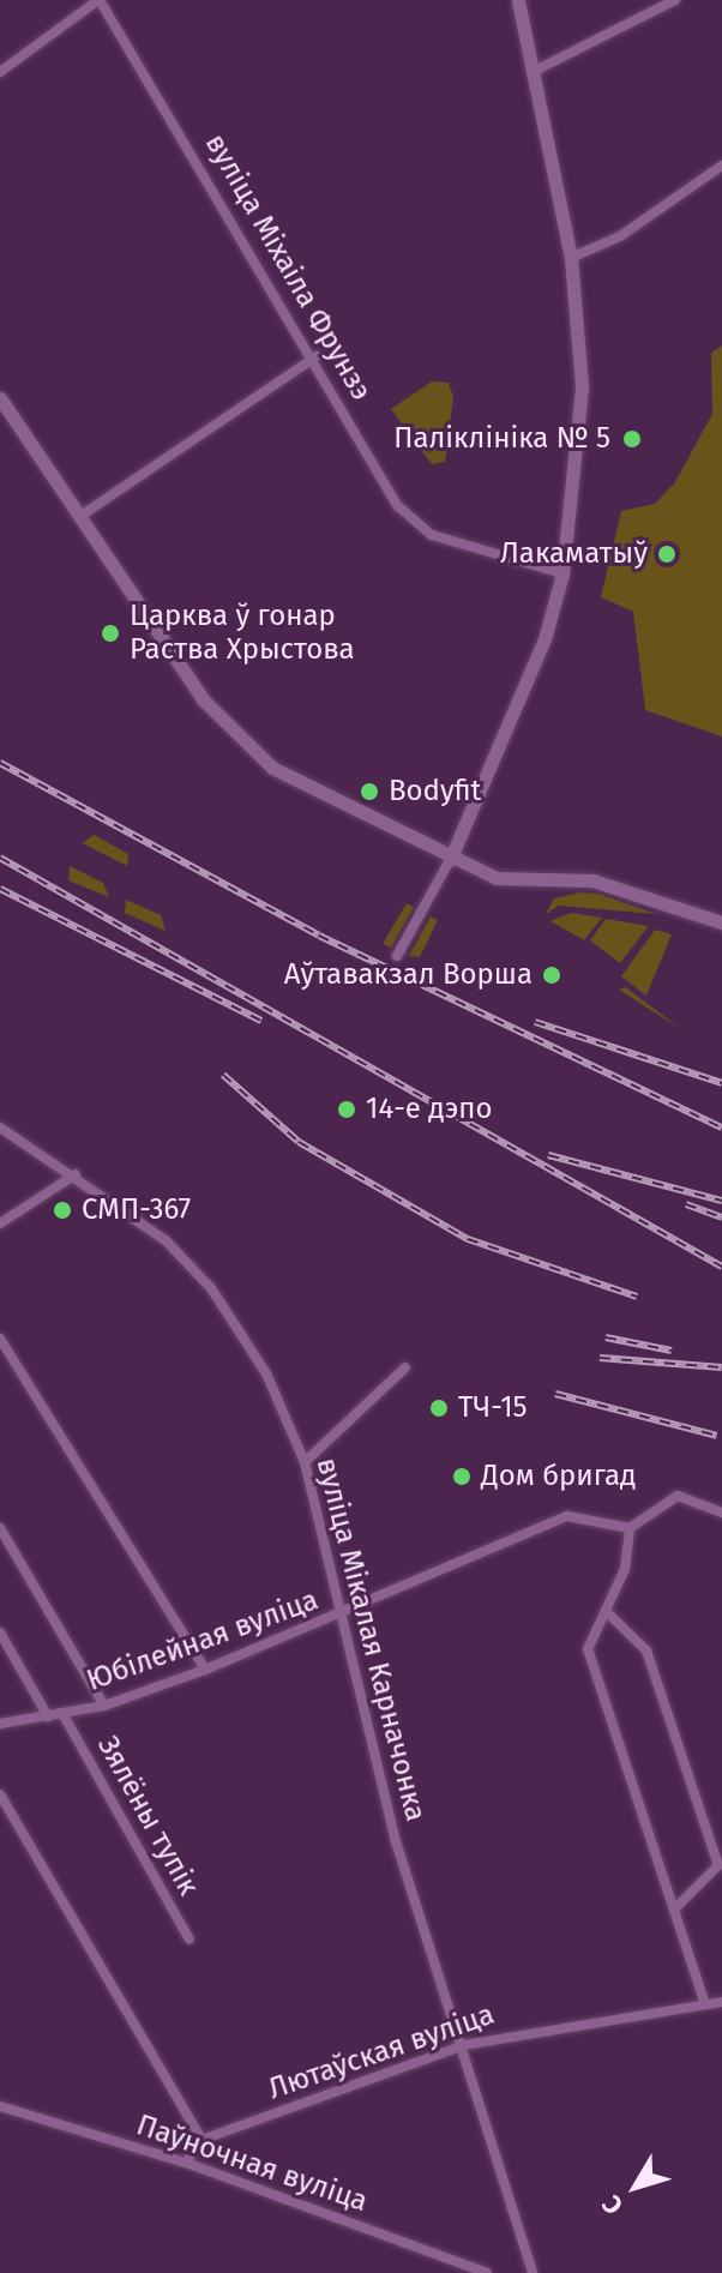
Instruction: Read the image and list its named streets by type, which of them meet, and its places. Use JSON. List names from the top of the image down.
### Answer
{
  "streets": {
    "street": [
      "вуліца Міхаіла Фрунзэ",
      "вуліца Мікалая Карначонка",
      "Юбілейная вуліца",
      "Зялёны тупік",
      "Лютаўская вуліца",
      "Паўночная вуліца"
    ]
  },
  "crossings": [
    ["вуліца Мікалая Карначонка", "Юбілейная вуліца"],
    ["вуліца Мікалая Карначонка", "Лютаўская вуліца"],
    ["Юбілейная вуліца", "Зялёны тупік"]
  ],
  "places": [
    "Паліклініка № 5",
    "Лакаматыў",
    "Царква ў гонар Раства Хрыстова",
    "Bodyfit",
    "Аўтавакзал Ворша",
    "14-е дэпо",
    "СМП-367",
    "ТЧ-15",
    "Дом бригад"
  ],
  "north": "bottom left"
}
